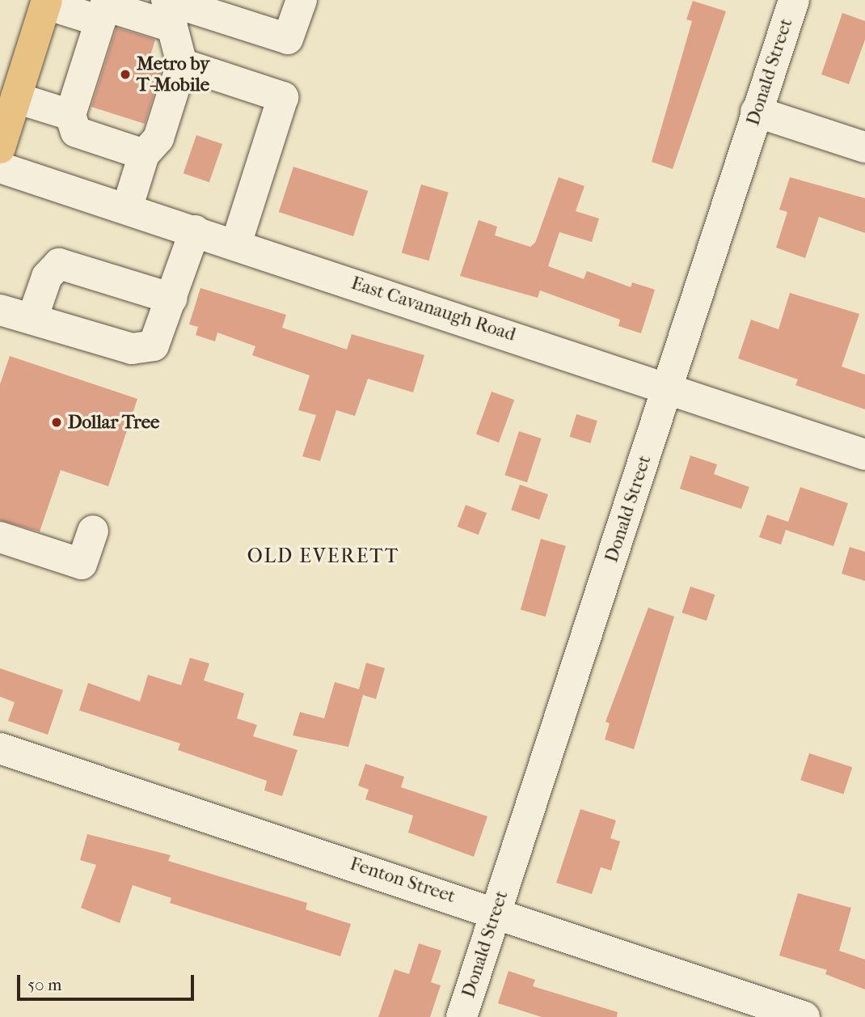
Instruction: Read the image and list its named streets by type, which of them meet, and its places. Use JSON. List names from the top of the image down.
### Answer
{
  "streets": {
    "street": ["Donald Street", "East Cavanaugh Road", "Fenton Street"]
  },
  "crossings": [
    ["Donald Street", "East Cavanaugh Road"],
    ["Donald Street", "Fenton Street"]
  ],
  "districts": ["OLD EVERETT"],
  "places": ["Metro by T-Mobile", "Dollar Tree"],
  "scale_bar": "50 m"
}
